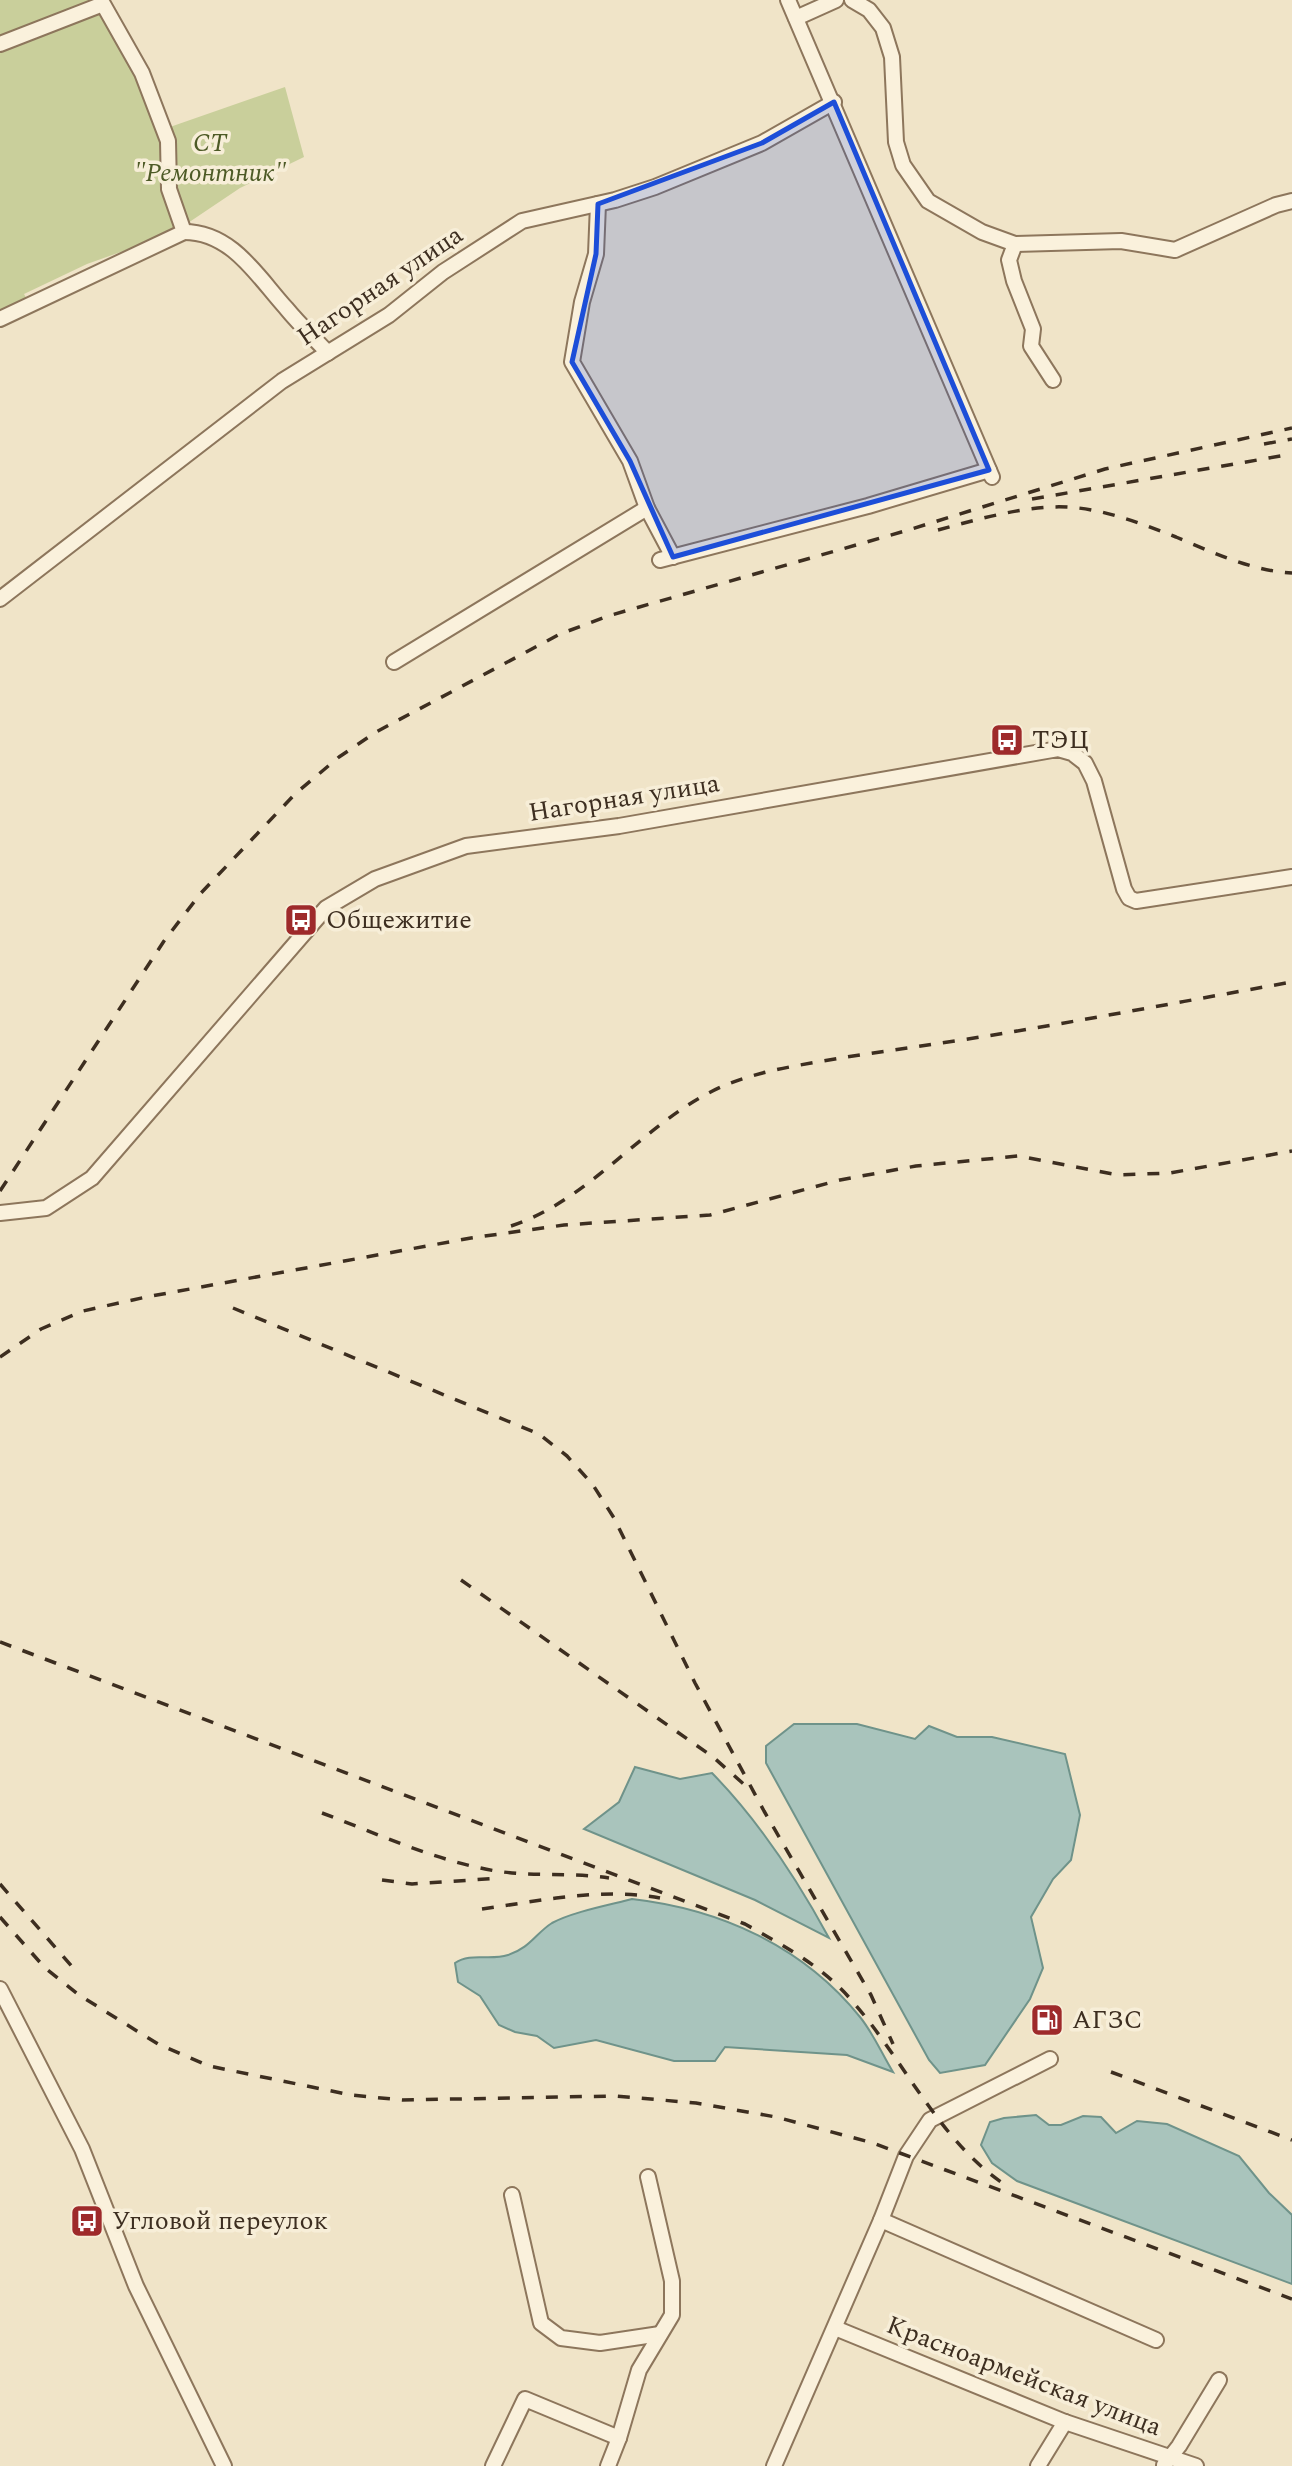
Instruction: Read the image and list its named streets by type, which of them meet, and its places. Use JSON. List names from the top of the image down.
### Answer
{
  "streets": {
    "street": ["Нагорная улица", "Красноармейская улица"]
  },
  "parks": ["СТ \"Ремонтник\""],
  "places": {
    "bus stop": ["ТЭЦ", "Общежитие", "Угловой переулок"],
    "fuel station": ["АГЗС"]
  }
}
